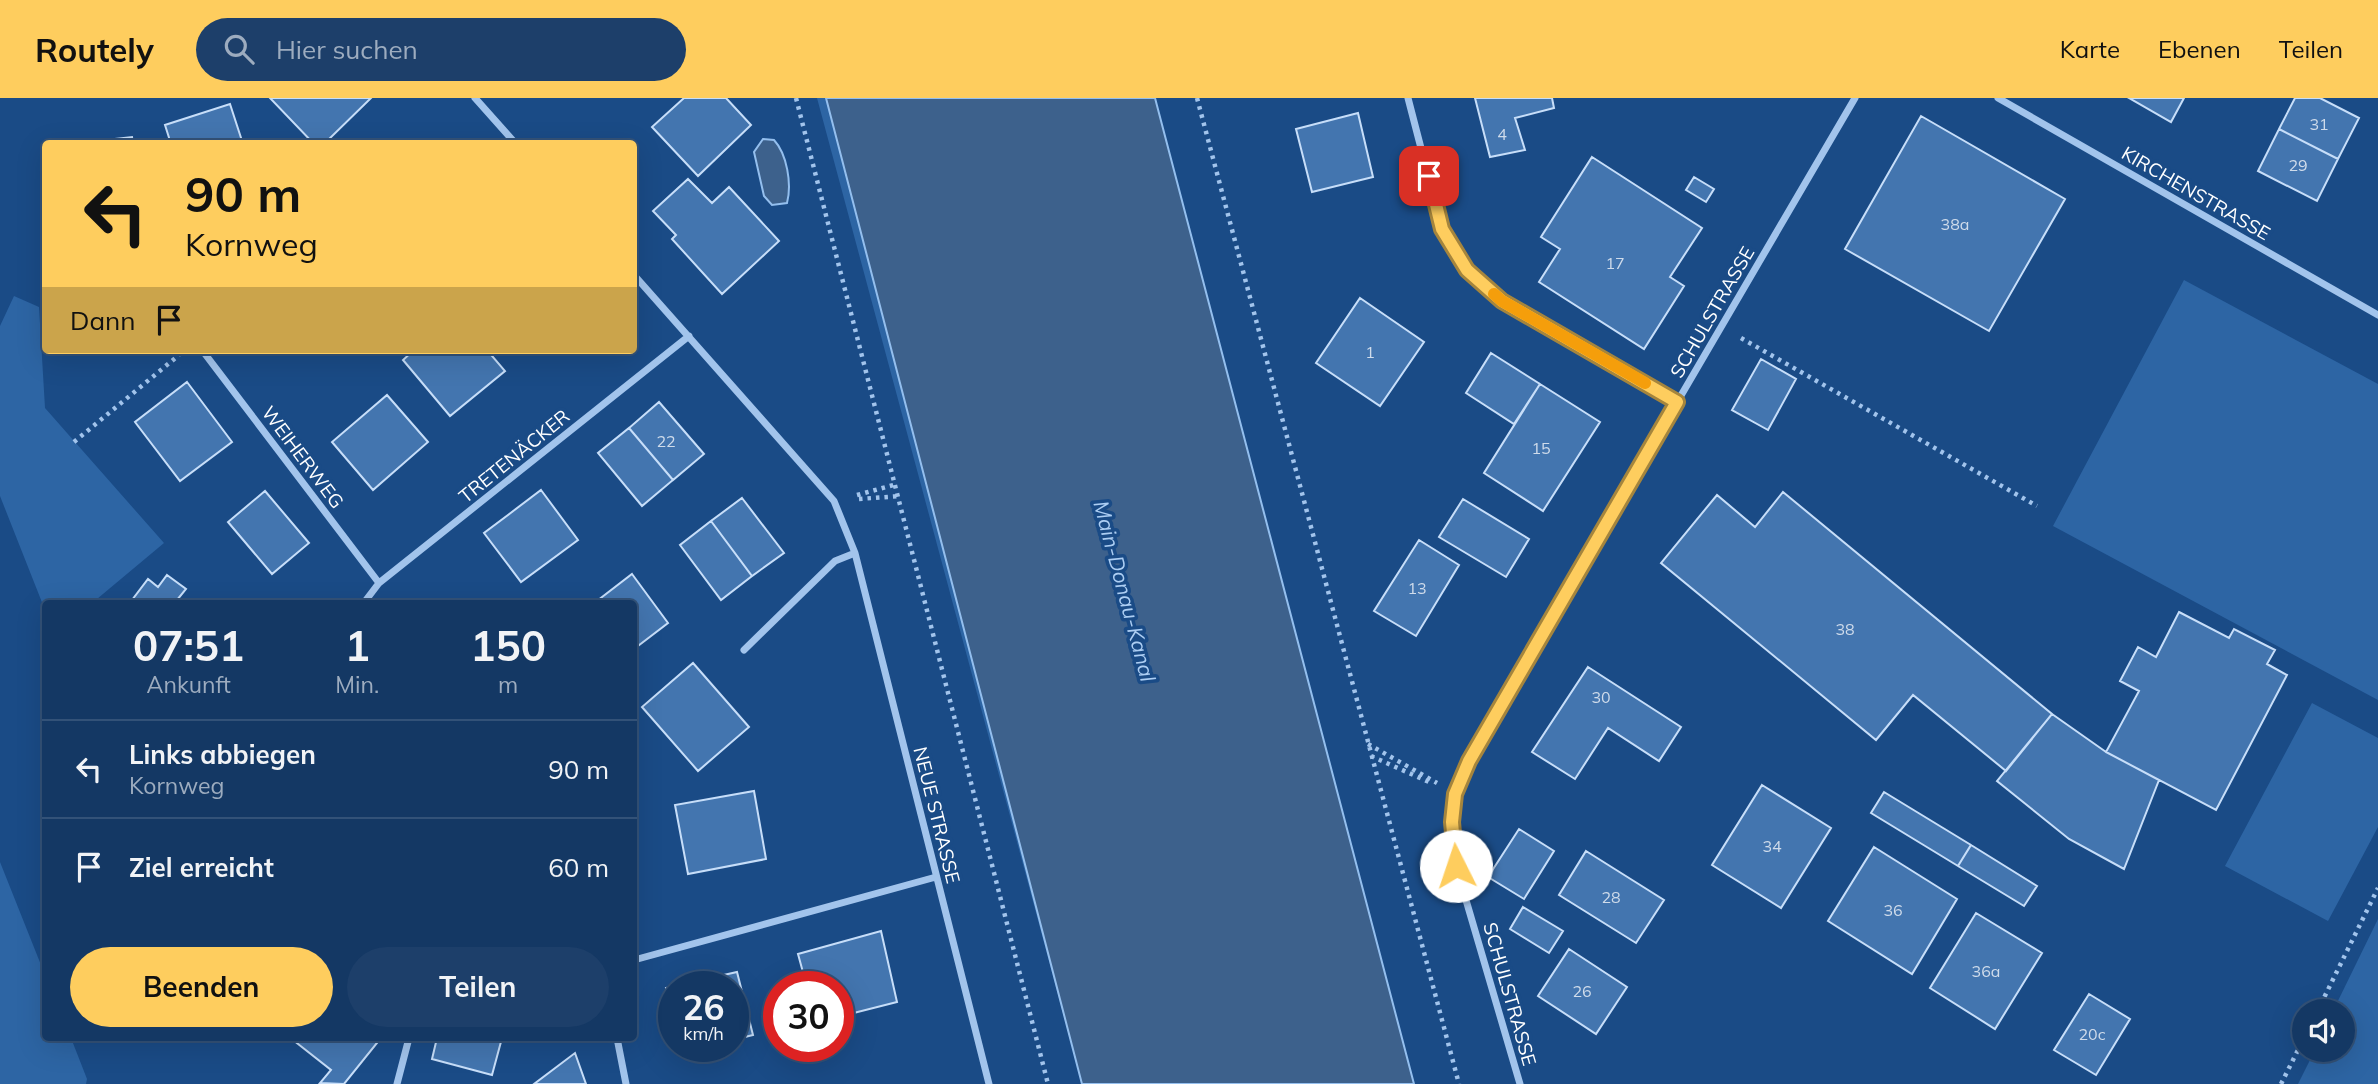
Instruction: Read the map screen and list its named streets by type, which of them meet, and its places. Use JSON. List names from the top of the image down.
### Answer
{
  "streets": {
    "street": [
      "KIRCHENSTRASSE",
      "SCHULSTRASSE",
      "TRETENÄCKER",
      "WEIHERWEG",
      "NEUE STRASSE"
    ]
  },
  "crossings": [
    ["TRETENÄCKER", "WEIHERWEG"],
    ["TRETENÄCKER", "NEUE STRASSE"]
  ],
  "water": ["Main-Donau-Kanal"],
  "house_numbers": [
    "31",
    "4",
    "29",
    "38a",
    "17",
    "1",
    "22",
    "15",
    "13",
    "38",
    "30",
    "34",
    "28",
    "36",
    "36a",
    "26",
    "20c"
  ],
  "page": {
    "header": "Routely",
    "search": "Hier suchen",
    "nav": ["Karte", "Ebenen", "Teilen"],
    "turn": ["90 m", "Kornweg"],
    "then": "Dann",
    "eta": [
      "07:51",
      "Ankunft",
      "1",
      "Min.",
      "150",
      "m"
    ],
    "list": [
      {
        "name": "Links abbiegen",
        "note": "Kornweg",
        "value": "90 m"
      },
      {
        "name": "Ziel erreicht",
        "value": "60 m"
      }
    ],
    "buttons": ["Beenden", "Teilen"],
    "speed": "26 km/h",
    "limit": "30"
  }
}
